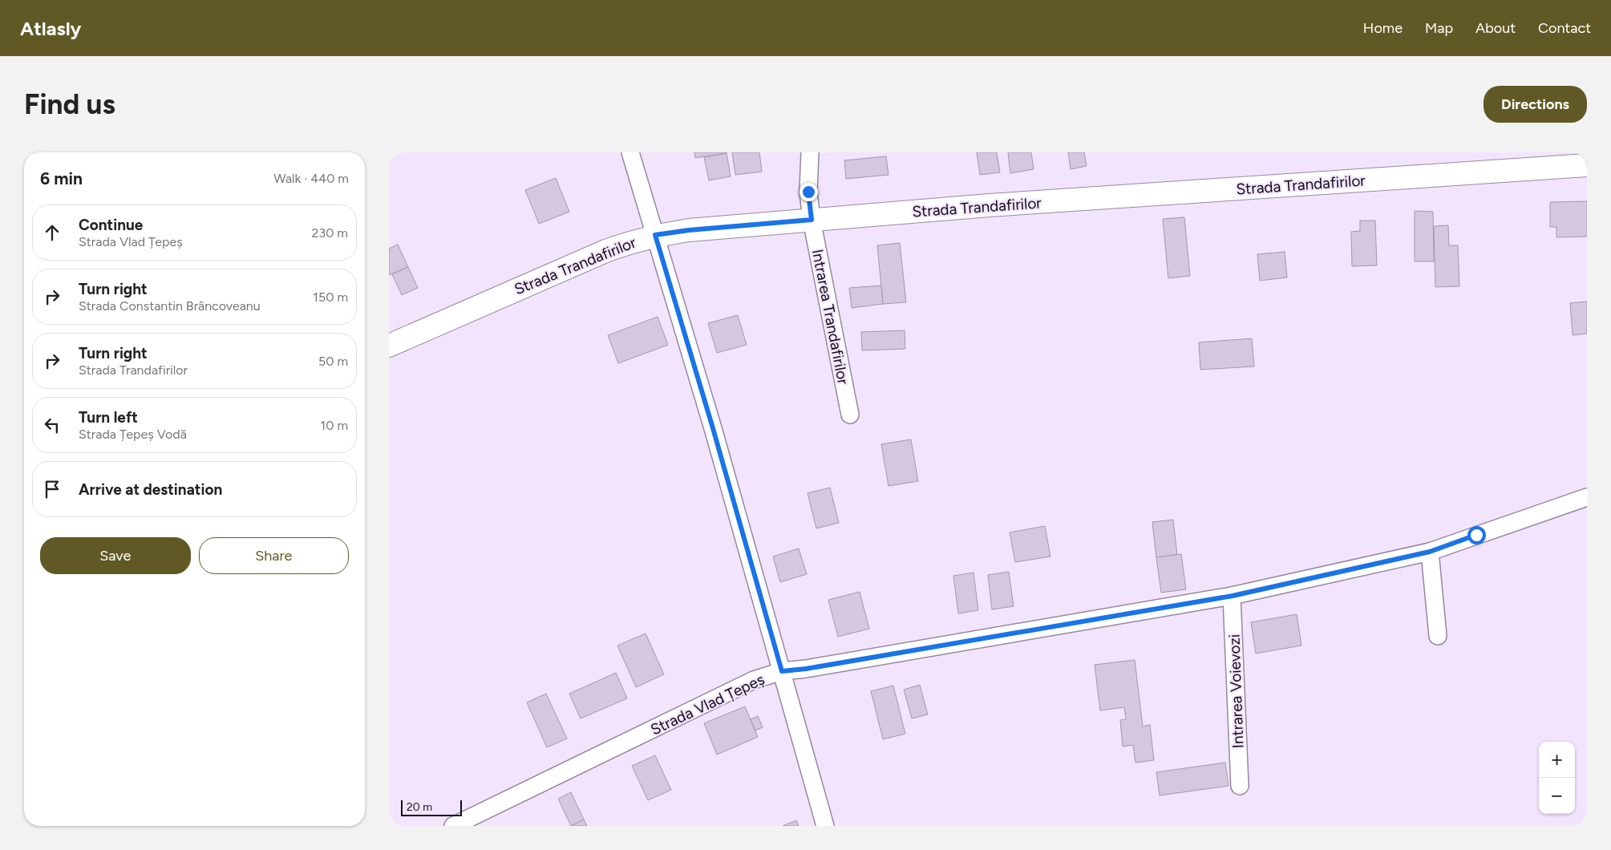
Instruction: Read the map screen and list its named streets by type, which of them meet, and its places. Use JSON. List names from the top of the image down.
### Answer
{
  "streets": {
    "main road": ["Strada Trandafirilor"],
    "street": ["Intrarea Trandafirilor", "Intrarea Voievozi", "Strada Vlad Țepeș"]
  },
  "crossings": [
    ["Strada Trandafirilor", "Intrarea Trandafirilor"],
    ["Intrarea Voievozi", "Strada Vlad Țepeș"]
  ],
  "scale_bar": "20 m",
  "page": {
    "header": "Atlasly",
    "nav": [
      "Home",
      "Map",
      "About",
      "Contact"
    ],
    "buttons": [
      "Directions",
      ["Save", "Share"]
    ],
    "title": "Find us",
    "heading": ["6 min", "Walk · 440 m"],
    "list": [
      ["Continue", "Strada Vlad Țepeș", "230 m"],
      ["Turn right", "Strada Constantin Brâncoveanu", "150 m"],
      ["Turn right", "Strada Trandafirilor", "50 m"],
      ["Turn left", "Strada Țepeș Vodă", "10 m"],
      "Arrive at destination"
    ],
    "map_buttons": ["+", "−"],
    "scale": "20 m"
  }
}
